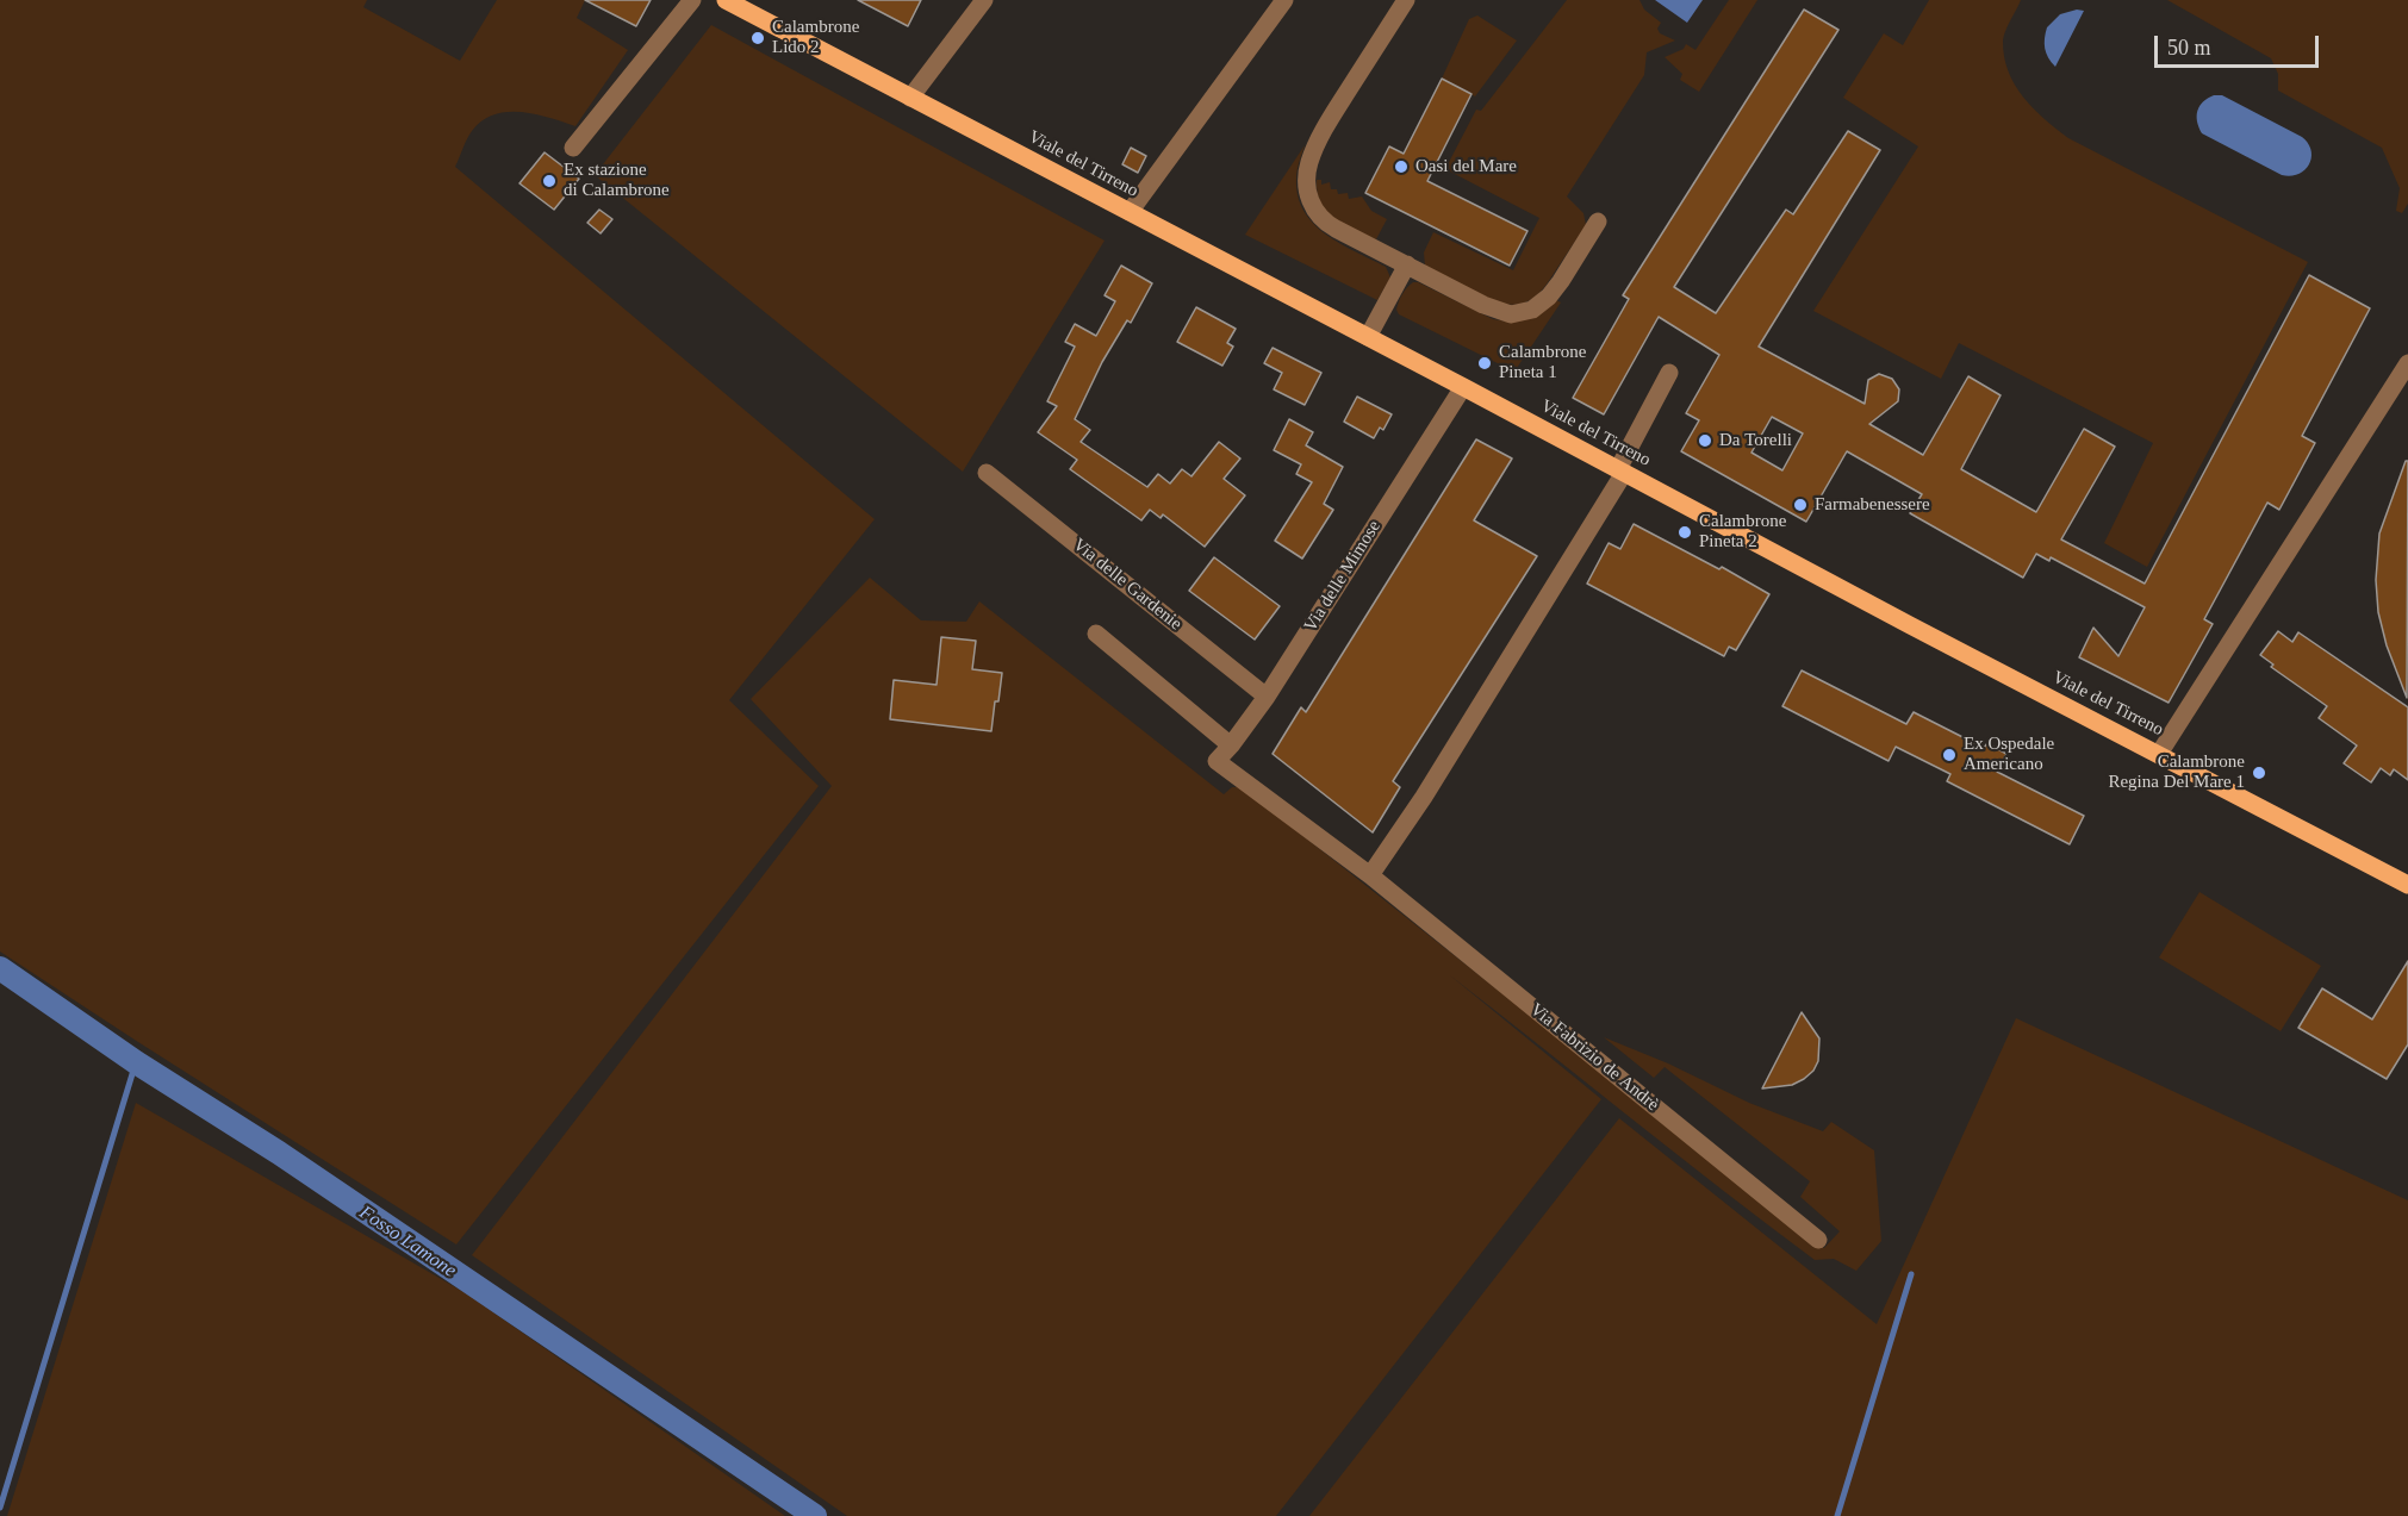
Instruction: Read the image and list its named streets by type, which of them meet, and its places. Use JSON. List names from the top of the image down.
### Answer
{
  "streets": {
    "main road": ["Viale del Tirreno"],
    "street": ["Via delle Mimose", "Via delle Gardenie", "Via Fabrizio de Andrè"]
  },
  "crossings": [
    ["Viale del Tirreno", "Via delle Mimose"],
    ["Via delle Mimose", "Via delle Gardenie"],
    ["Via delle Mimose", "Via Fabrizio de Andrè"]
  ],
  "water": ["Fosso Lamone"],
  "places": [
    "Calambrone Lido 2",
    "Oasi del Mare",
    "Ex stazione di Calambrone",
    "Calambrone Pineta 1",
    "Da Torelli",
    "Farmabenessere",
    "Calambrone Pineta 2",
    "Ex Ospedale Americano",
    "Calambrone Regina Del Mare 1"
  ],
  "scale_bar": "50 m"
}
